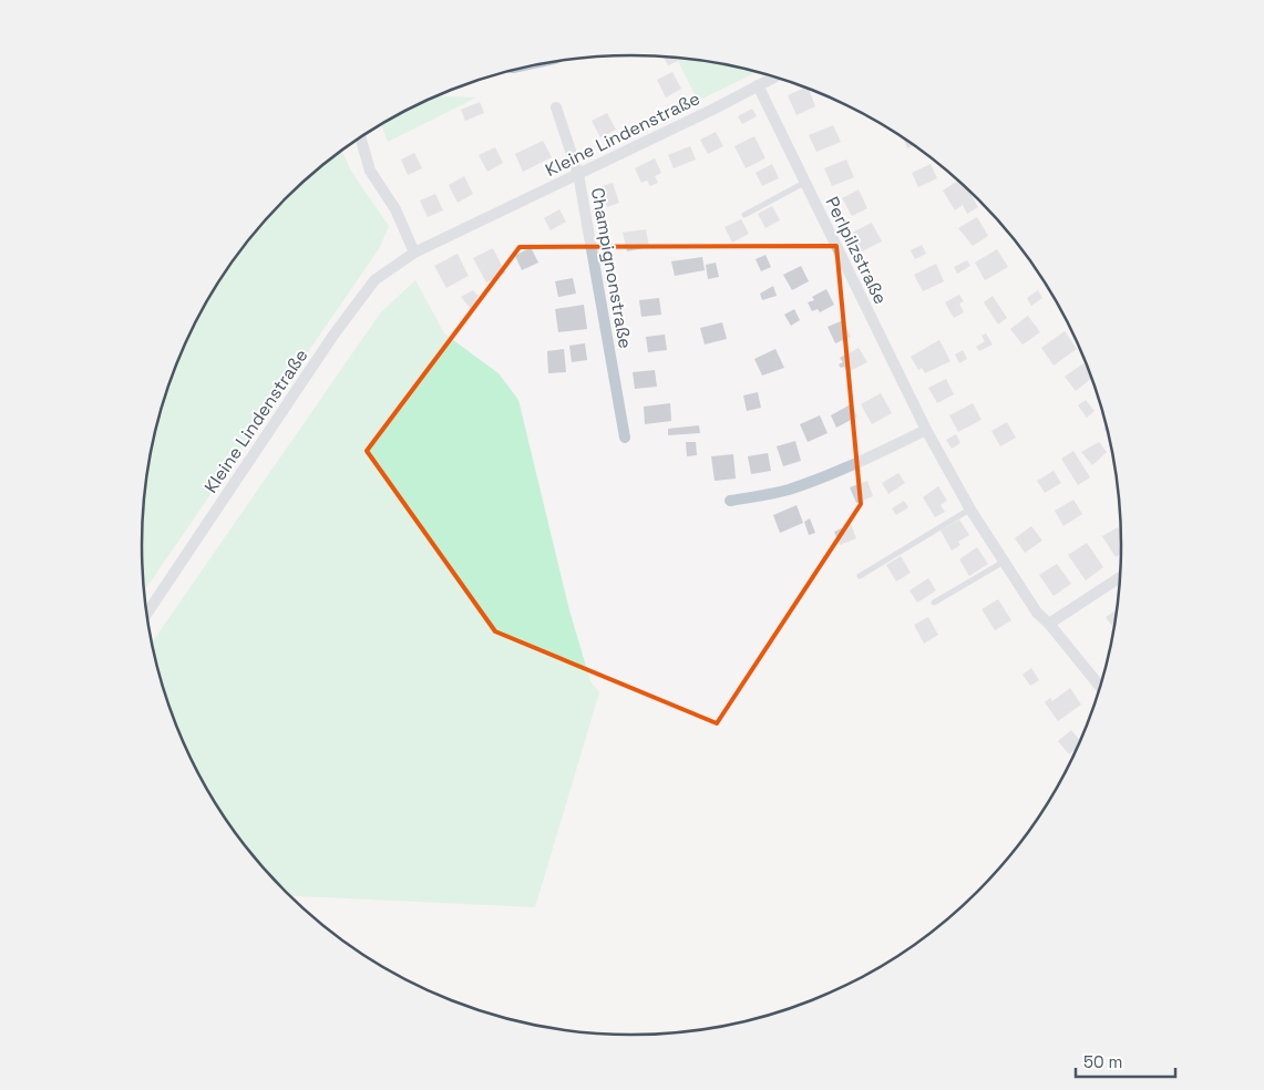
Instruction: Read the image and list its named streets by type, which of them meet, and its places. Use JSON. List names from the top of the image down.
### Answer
{
  "streets": {
    "street": ["Kleine Lindenstraße", "Perlpilzstraße", "Champignonstraße"]
  },
  "crossings": [
    ["Kleine Lindenstraße", "Perlpilzstraße"],
    ["Kleine Lindenstraße", "Champignonstraße"]
  ],
  "scale_bar": "50 m"
}
